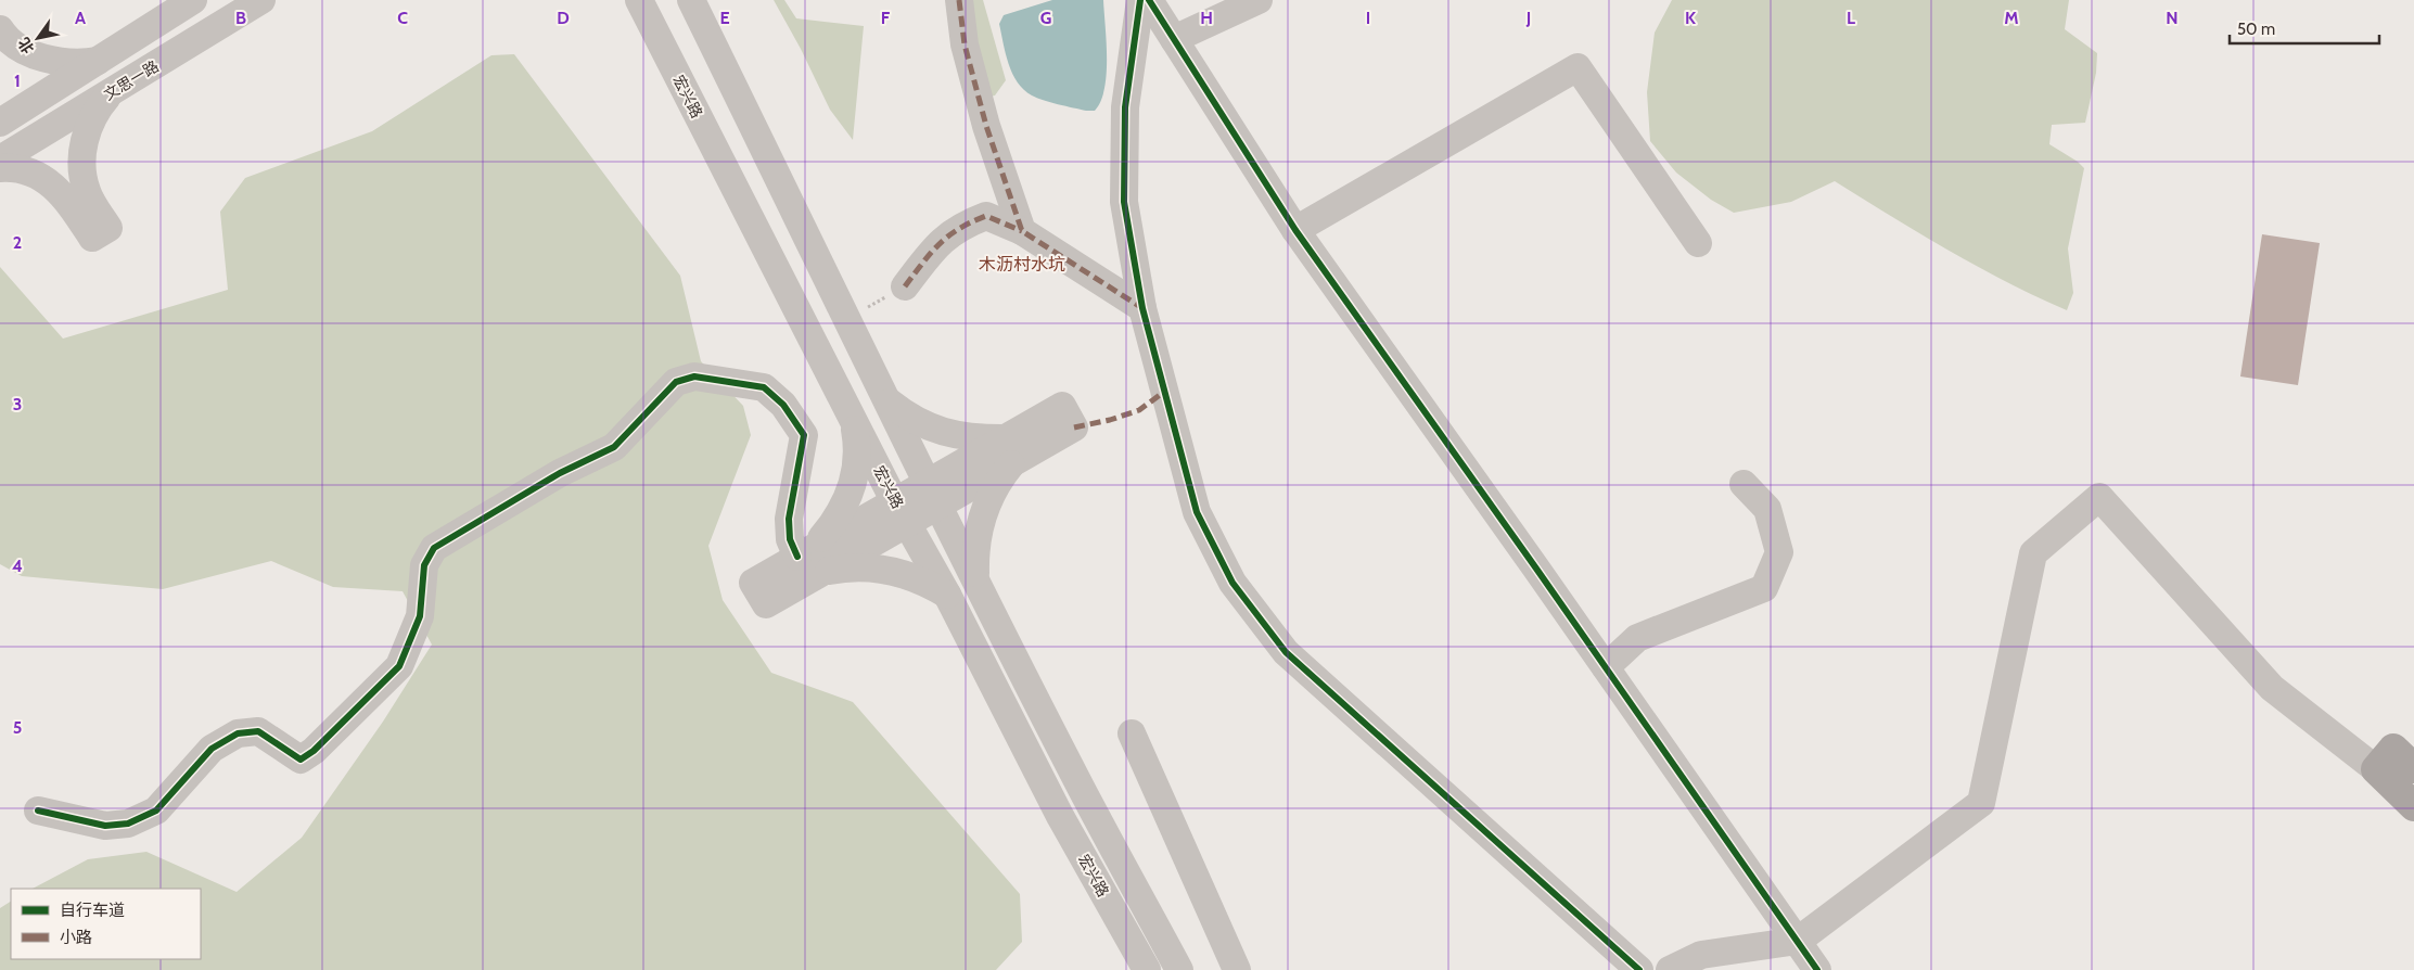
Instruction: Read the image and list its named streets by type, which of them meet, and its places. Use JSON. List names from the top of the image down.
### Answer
{
  "streets": {
    "street": ["文思一路", "宏兴路"]
  },
  "districts": ["木沥村水坑"],
  "legend": ["自行车道", "小路"],
  "scale_bar": "50 m",
  "north": "bottom left",
  "grid": {
    "columns": [
      "A",
      "B",
      "C",
      "D",
      "E",
      "F",
      "G",
      "H",
      "I",
      "J",
      "K",
      "L",
      "M",
      "N"
    ],
    "rows": [
      "1",
      "2",
      "3",
      "4",
      "5"
    ]
  }
}
